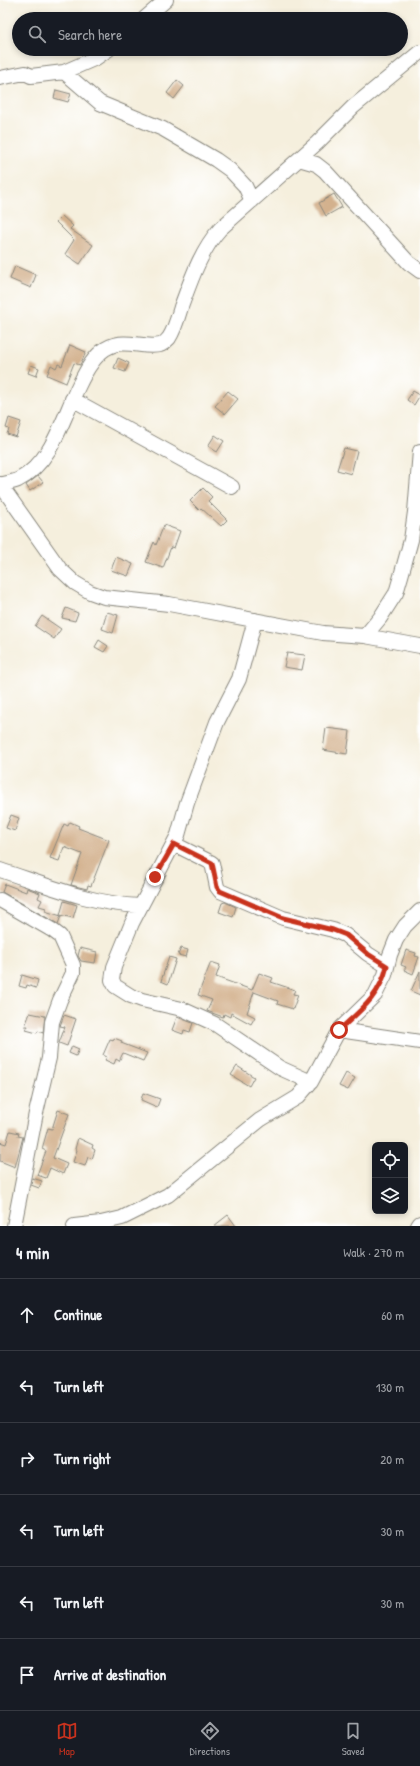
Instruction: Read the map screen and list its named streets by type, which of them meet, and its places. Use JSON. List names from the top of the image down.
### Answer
{
  "page": {
    "search": "Search here",
    "heading": ["4 min", "Walk · 270 m"],
    "list": [
      ["Continue", "60 m"],
      ["Turn left", "130 m"],
      ["Turn right", "20 m"],
      ["Turn left", "30 m"],
      ["Turn left", "30 m"],
      "Arrive at destination"
    ],
    "nav": ["Map", "Directions", "Saved"]
  }
}
